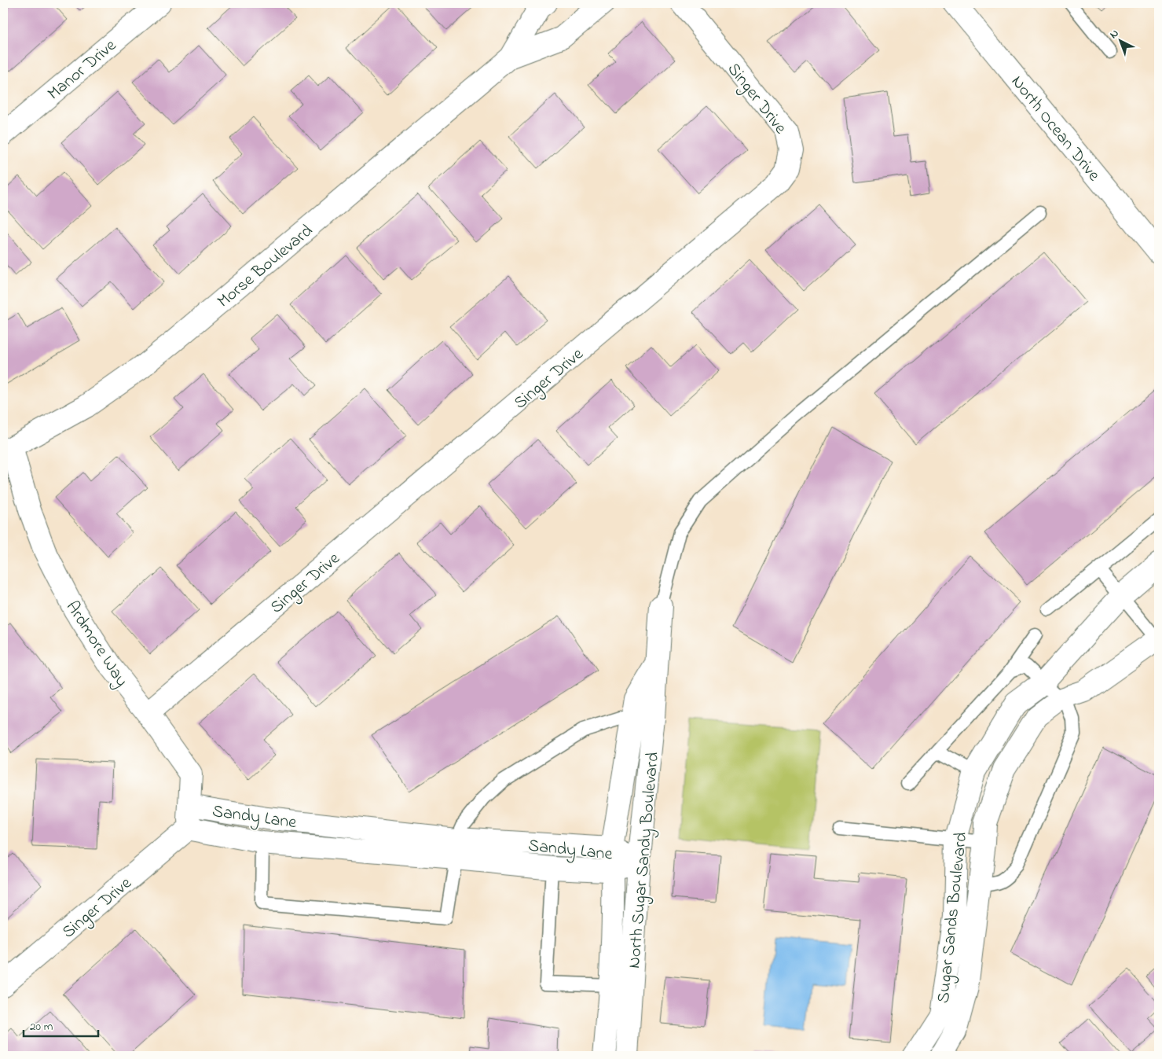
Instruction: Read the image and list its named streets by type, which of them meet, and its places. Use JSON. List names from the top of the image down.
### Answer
{
  "streets": {
    "street": [
      "Manor Drive",
      "Singer Drive",
      "North Ocean Drive",
      "Morse Boulevard",
      "Ardmore Way",
      "Sandy Lane",
      "North Sugar Sandy Boulevard",
      "Sugar Sands Boulevard"
    ]
  },
  "crossings": [
    ["Singer Drive", "Ardmore Way"],
    ["Singer Drive", "Sandy Lane"],
    ["Morse Boulevard", "Ardmore Way"],
    ["Ardmore Way", "Sandy Lane"],
    ["Sandy Lane", "North Sugar Sandy Boulevard"]
  ],
  "scale_bar": "20 m",
  "north": "top left"
}
